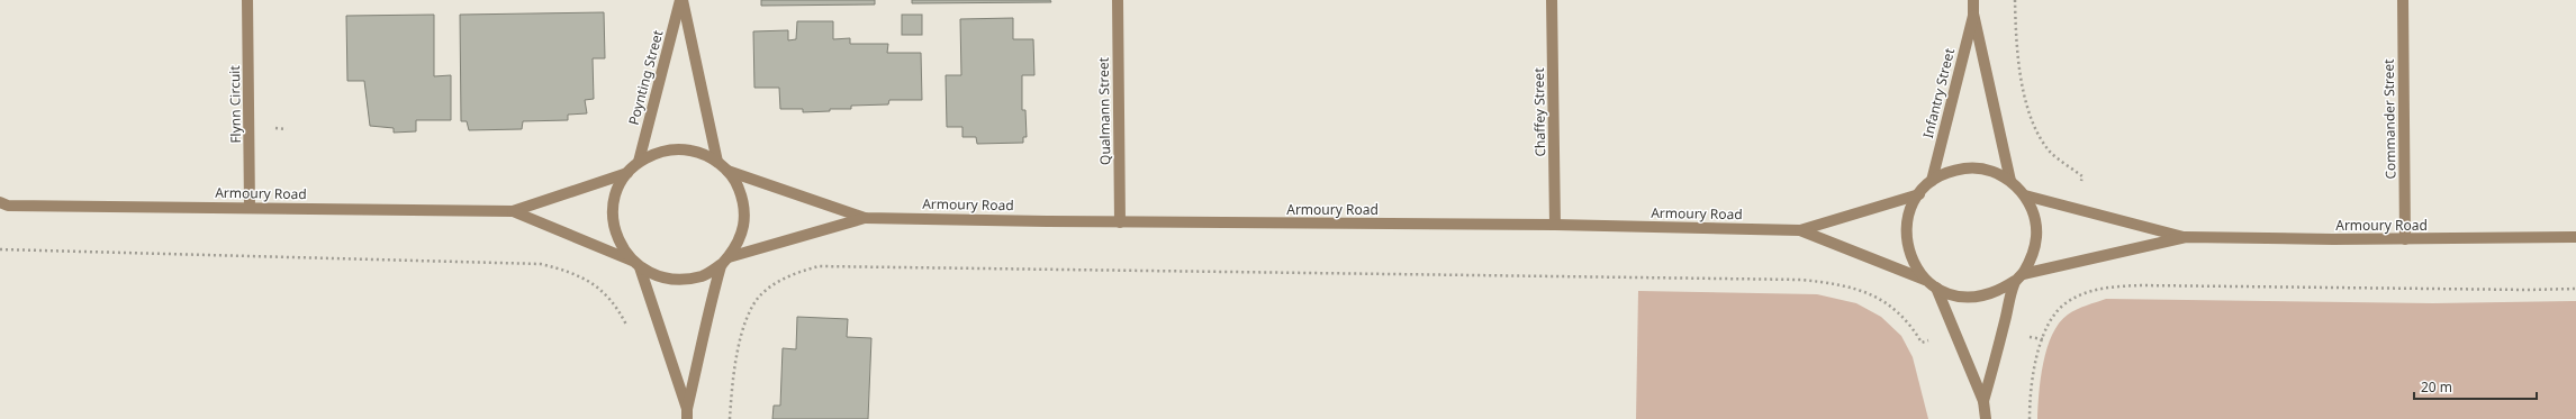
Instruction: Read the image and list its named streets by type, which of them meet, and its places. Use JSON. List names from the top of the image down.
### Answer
{
  "streets": {
    "street": [
      "Poynting Street",
      "Infantry Street",
      "Flynn Circuit",
      "Qualmann Street",
      "Chaffey Street",
      "Commander Street",
      "Armoury Road"
    ]
  },
  "crossings": [
    ["Poynting Street", "Armoury Road"],
    ["Infantry Street", "Armoury Road"],
    ["Flynn Circuit", "Armoury Road"],
    ["Qualmann Street", "Armoury Road"],
    ["Chaffey Street", "Armoury Road"],
    ["Commander Street", "Armoury Road"]
  ],
  "scale_bar": "20 m"
}
